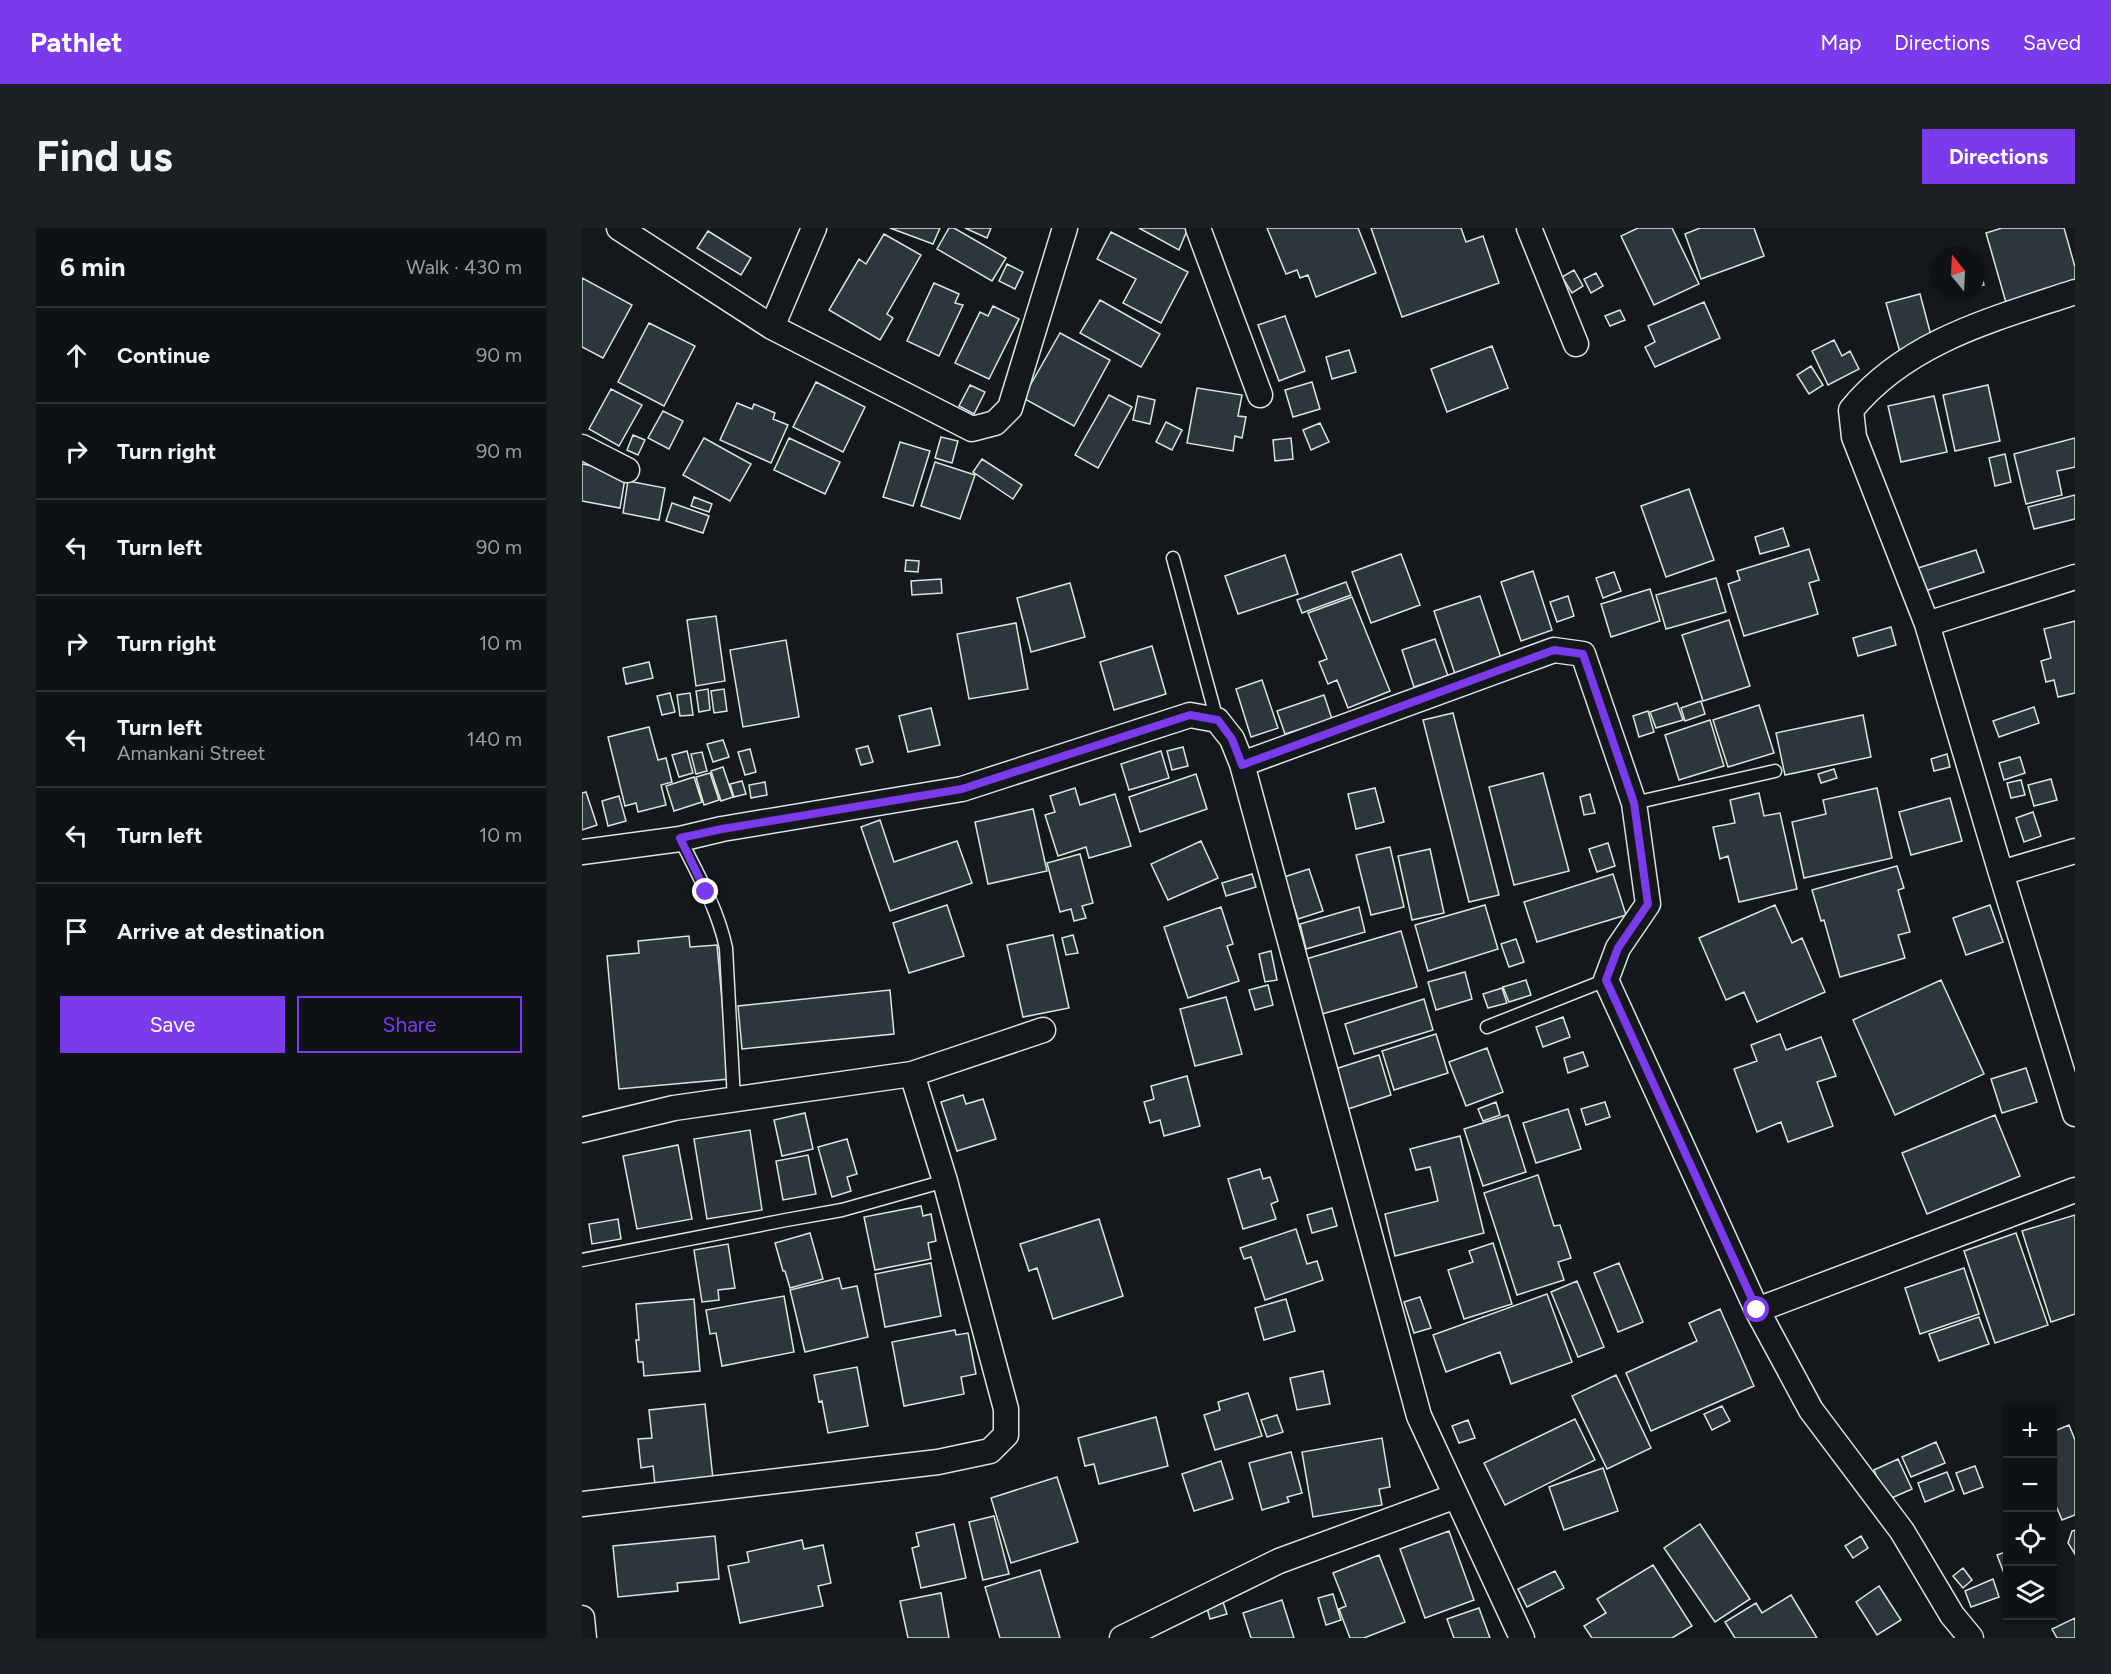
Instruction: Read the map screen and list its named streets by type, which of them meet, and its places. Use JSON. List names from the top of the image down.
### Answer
{
  "north": "top",
  "page": {
    "header": "Pathlet",
    "nav": ["Map", "Directions", "Saved"],
    "buttons": [
      "Directions",
      ["Save", "Share"]
    ],
    "title": "Find us",
    "heading": ["6 min", "Walk · 430 m"],
    "list": [
      ["Continue", "90 m"],
      ["Turn right", "90 m"],
      ["Turn left", "90 m"],
      ["Turn right", "10 m"],
      ["Turn left", "Amankani Street", "140 m"],
      ["Turn left", "10 m"],
      "Arrive at destination"
    ],
    "map_buttons": ["+", "−"]
  }
}
